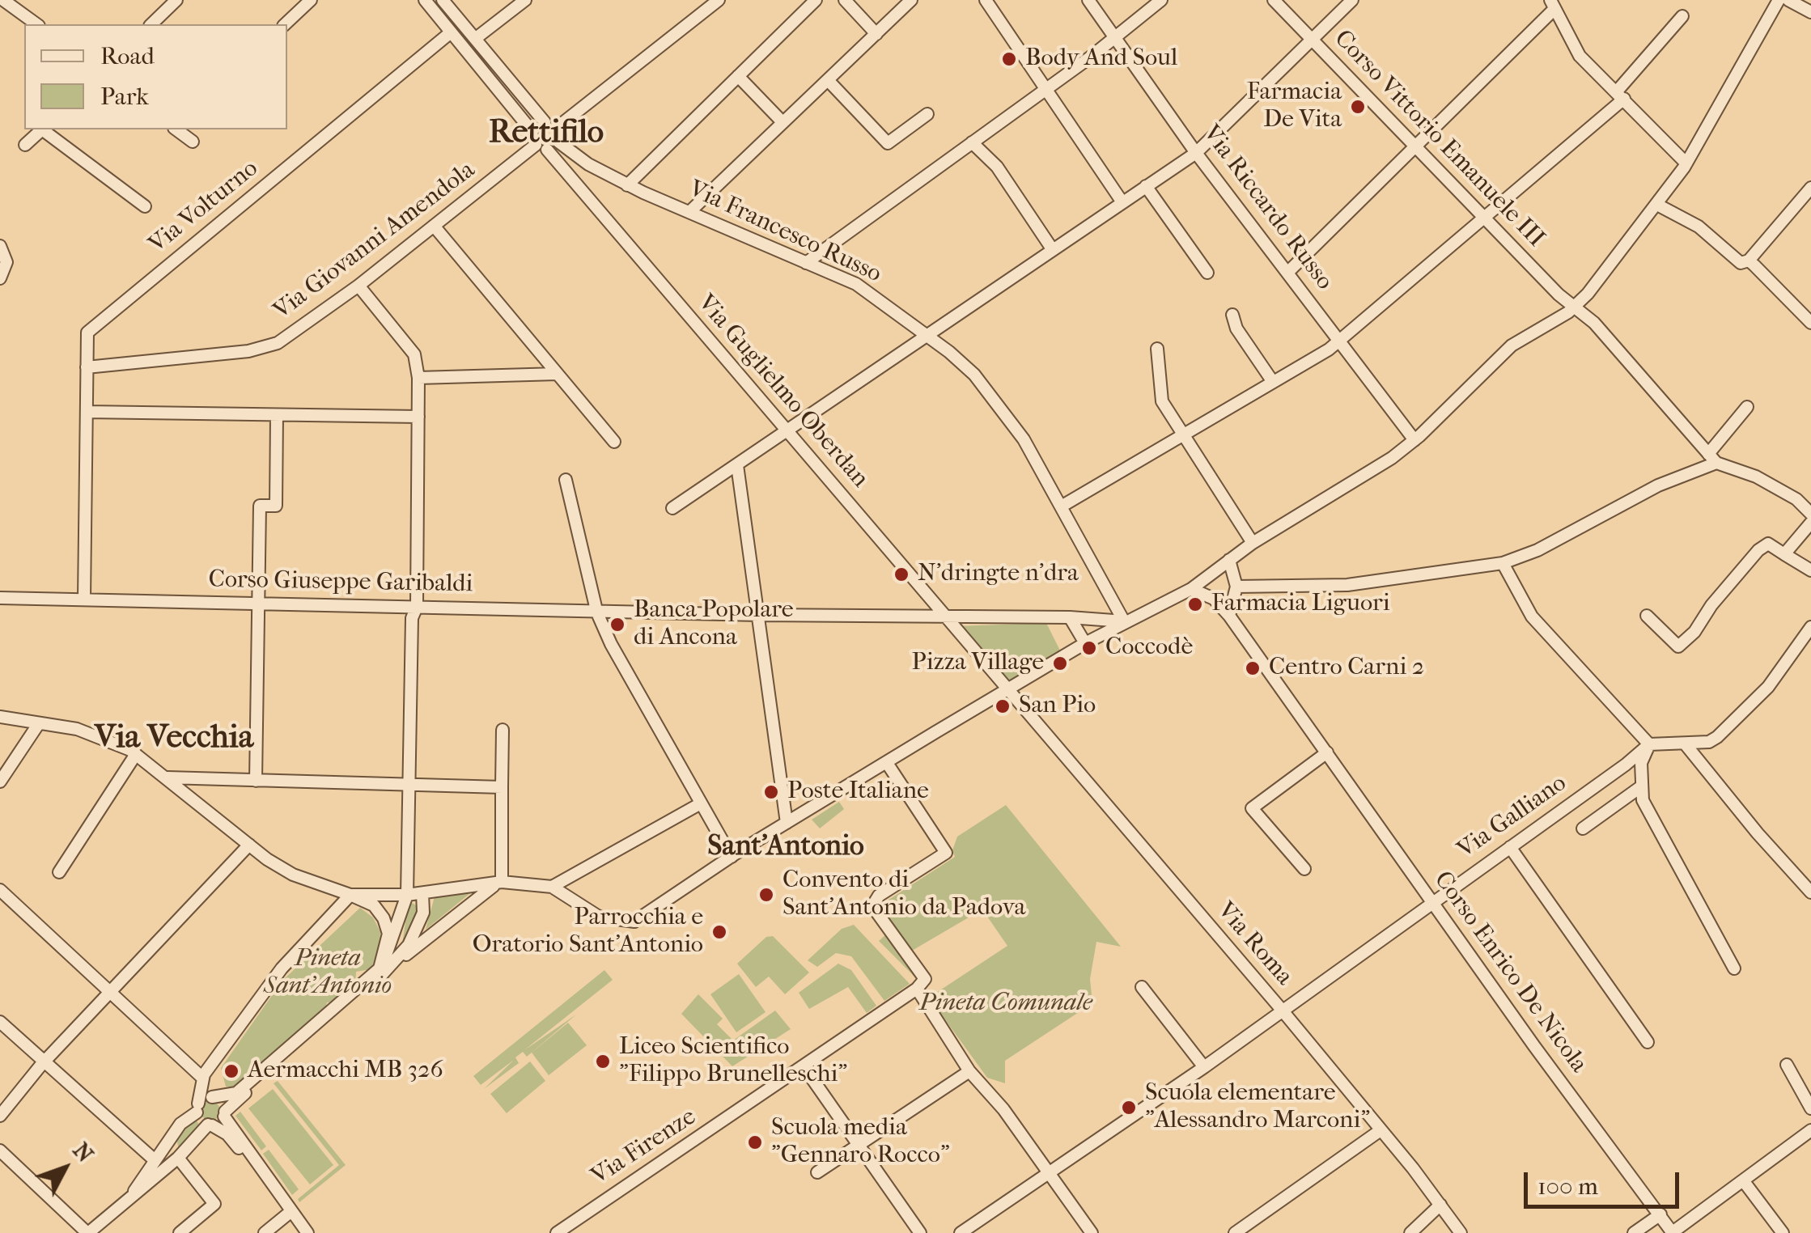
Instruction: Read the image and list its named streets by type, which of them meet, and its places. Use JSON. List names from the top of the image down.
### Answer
{
  "streets": {
    "street": [
      "Corso Vittorio Emanuele III",
      "Via Volturno",
      "Via Riccardo Russo",
      "Via Francesco Russo",
      "Via Giovanni Amendola",
      "Via Guglielmo Oberdan",
      "Corso Giuseppe Garibaldi",
      "Via Galliano",
      "Via Roma",
      "Corso Enrico De Nicola",
      "Via Firenze"
    ]
  },
  "crossings": [
    ["Via Volturno", "Via Giovanni Amendola"],
    ["Via Volturno", "Corso Giuseppe Garibaldi"],
    ["Via Francesco Russo", "Via Giovanni Amendola"],
    ["Via Francesco Russo", "Corso Giuseppe Garibaldi"],
    ["Via Giovanni Amendola", "Via Guglielmo Oberdan"],
    ["Via Guglielmo Oberdan", "Corso Giuseppe Garibaldi"],
    ["Via Guglielmo Oberdan", "Via Roma"],
    ["Via Galliano", "Via Roma"],
    ["Via Galliano", "Corso Enrico De Nicola"]
  ],
  "districts": ["Rettifilo", "Via Vecchia", "Sant'Antonio"],
  "parks": ["Pineta Sant'Antonio", "Pineta Comunale"],
  "places": [
    "Body And Soul",
    "Farmacia De Vita",
    "N'dringte n'dra",
    "Farmacia Liguori",
    "Banca Popolare di Ancona",
    "Coccodè",
    "Pizza Village",
    "Centro Carni 2",
    "San Pio",
    "Poste Italiane",
    "Convento di Sant'Antonio da Padova",
    "Parrocchia e Oratorio Sant'Antonio",
    "Liceo Scientifico \"Filippo Brunelleschi\"",
    "Aermacchi MB 326",
    "Scuola elementare \"Alessandro Marconi\"",
    "Scuola media \"Gennaro Rocco\""
  ],
  "legend": ["Road", "Park"],
  "scale_bar": "100 m",
  "north": "top right"
}
